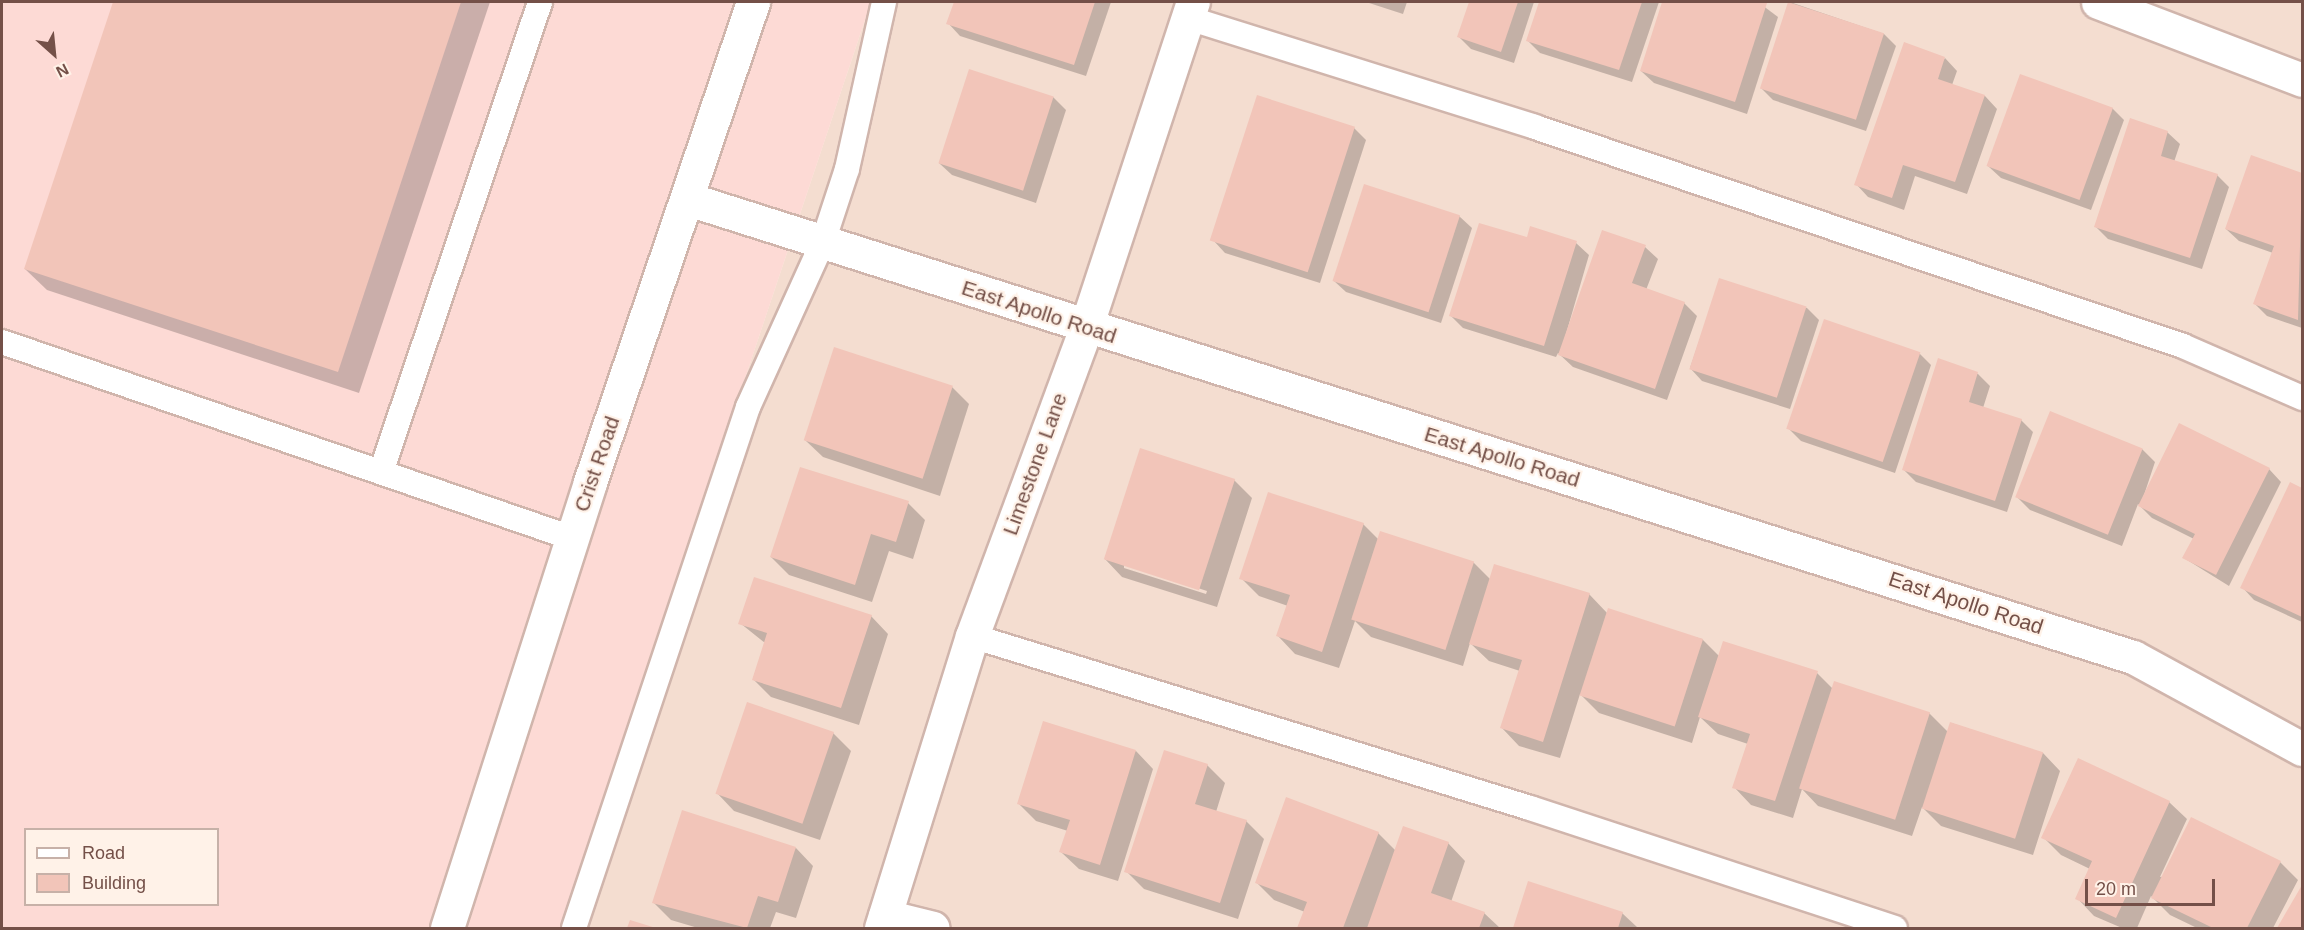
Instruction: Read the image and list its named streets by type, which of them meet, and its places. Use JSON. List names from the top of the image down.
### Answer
{
  "streets": {
    "street": ["East Apollo Road", "Crist Road", "Limestone Lane"]
  },
  "crossings": [
    ["East Apollo Road", "Crist Road"],
    ["East Apollo Road", "Limestone Lane"]
  ],
  "legend": ["Road", "Building"],
  "scale_bar": "20 m",
  "north": "bottom right"
}
